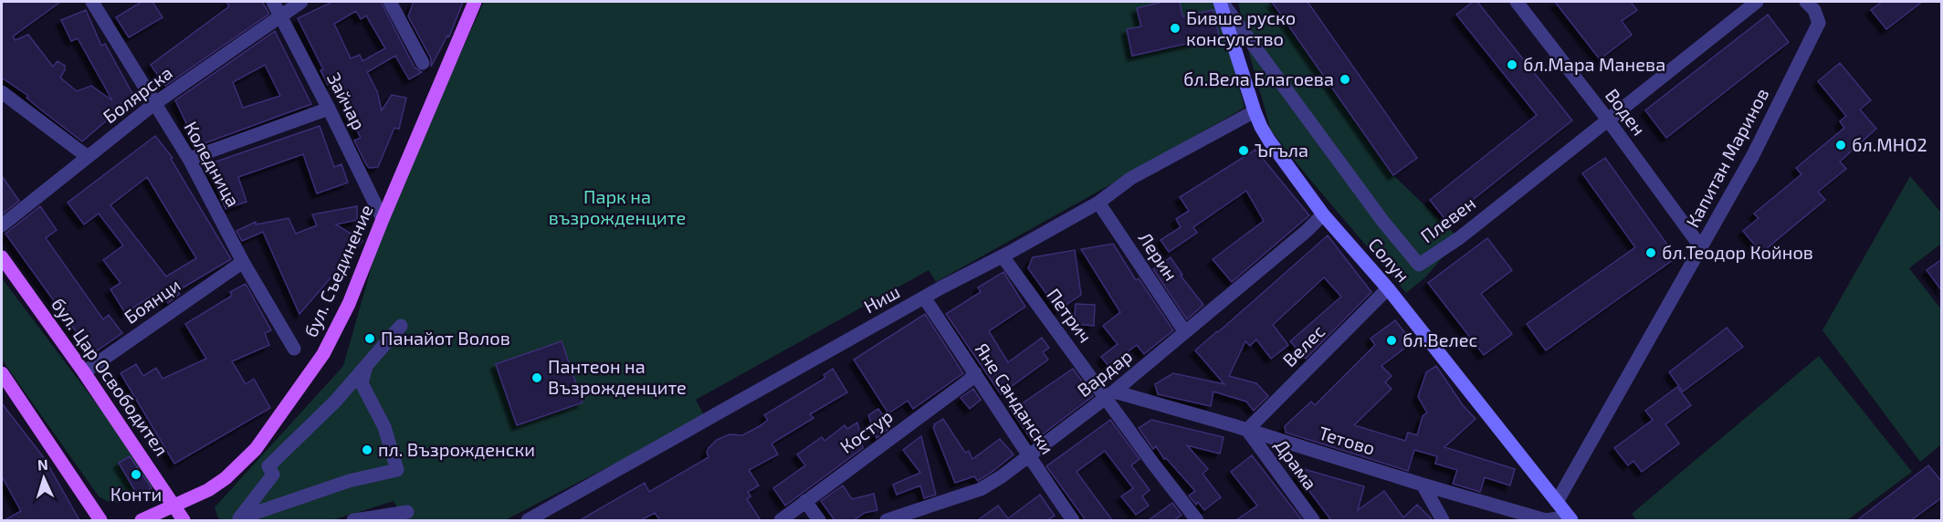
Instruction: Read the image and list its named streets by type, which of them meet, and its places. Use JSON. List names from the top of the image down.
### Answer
{
  "streets": {
    "main road": ["бул. Съединение", "бул. Цар Освободител"],
    "street": [
      "Болярска",
      "Зайчар",
      "Воден",
      "Капитан Маринов",
      "Коледница",
      "Плевен",
      "Лерин",
      "Солун",
      "Ниш",
      "Боянци",
      "Петрич",
      "Велес",
      "Вардар",
      "Яне Сандански",
      "Костур",
      "Тетово",
      "Драма"
    ]
  },
  "crossings": [
    ["Болярска", "Зайчар"],
    ["Болярска", "Коледница"],
    ["Зайчар", "бул. Съединение"],
    ["Воден", "Капитан Маринов"],
    ["Воден", "Плевен"],
    ["Капитан Маринов", "Солун"],
    ["Коледница", "Боянци"],
    ["Плевен", "Солун"],
    ["Лерин", "Ниш"],
    ["Лерин", "Вардар"],
    ["Солун", "Ниш"],
    ["Солун", "Велес"],
    ["Солун", "Вардар"],
    ["Солун", "Тетово"],
    ["бул. Съединение", "бул. Цар Освободител"],
    ["Ниш", "Петрич"],
    ["Ниш", "Яне Сандански"],
    ["Боянци", "бул. Цар Освободител"],
    ["Петрич", "Вардар"],
    ["Петрич", "Тетово"],
    ["Велес", "Тетово"],
    ["Велес", "Драма"],
    ["Вардар", "Яне Сандански"],
    ["Вардар", "Тетово"],
    ["Яне Сандански", "Костур"],
    ["Тетово", "Драма"]
  ],
  "parks": ["Парк на възрожденците"],
  "places": [
    "Бивше руско консулство",
    "бл.Мара Манева",
    "бл.Вела Благоева",
    "бл.МНО2",
    "Ъгъла",
    "бл.Теодор Койнов",
    "Панайот Волов",
    "бл.Велес",
    "Пантеон на Възрожденците",
    "пл. Възрожденски",
    "Конти"
  ],
  "north": "top"
}
